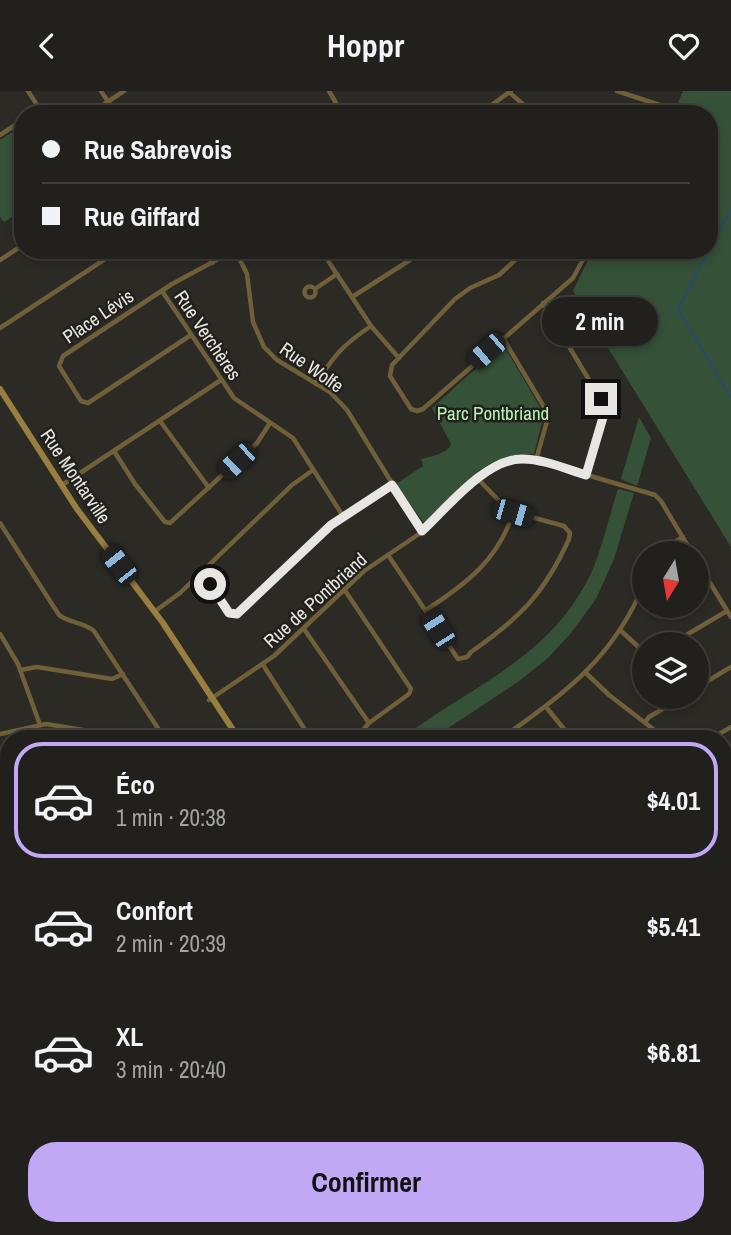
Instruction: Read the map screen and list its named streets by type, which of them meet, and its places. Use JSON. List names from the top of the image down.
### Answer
{
  "streets": {
    "street": [
      "Place Lévis",
      "Rue Verchères",
      "Rue Wolfe",
      "Rue Montarville",
      "Rue de Pontbriand"
    ]
  },
  "crossings": [
    ["Place Lévis", "Rue Verchères"],
    ["Rue Wolfe", "Rue de Pontbriand"],
    ["Rue Montarville", "Rue de Pontbriand"]
  ],
  "parks": ["Parc Pontbriand"],
  "north": "bottom",
  "page": {
    "header": "Hoppr",
    "banner": ["Rue Sabrevois", "Rue Giffard"],
    "bubble": "2 min",
    "list": [
      {
        "name": "Éco",
        "note": "1 min · 20:38",
        "value": "$4.01"
      },
      {
        "name": "Confort",
        "note": "2 min · 20:39",
        "value": "$5.41"
      },
      {
        "name": "XL",
        "note": "3 min · 20:40",
        "value": "$6.81"
      }
    ],
    "buttons": "Confirmer"
  }
}
